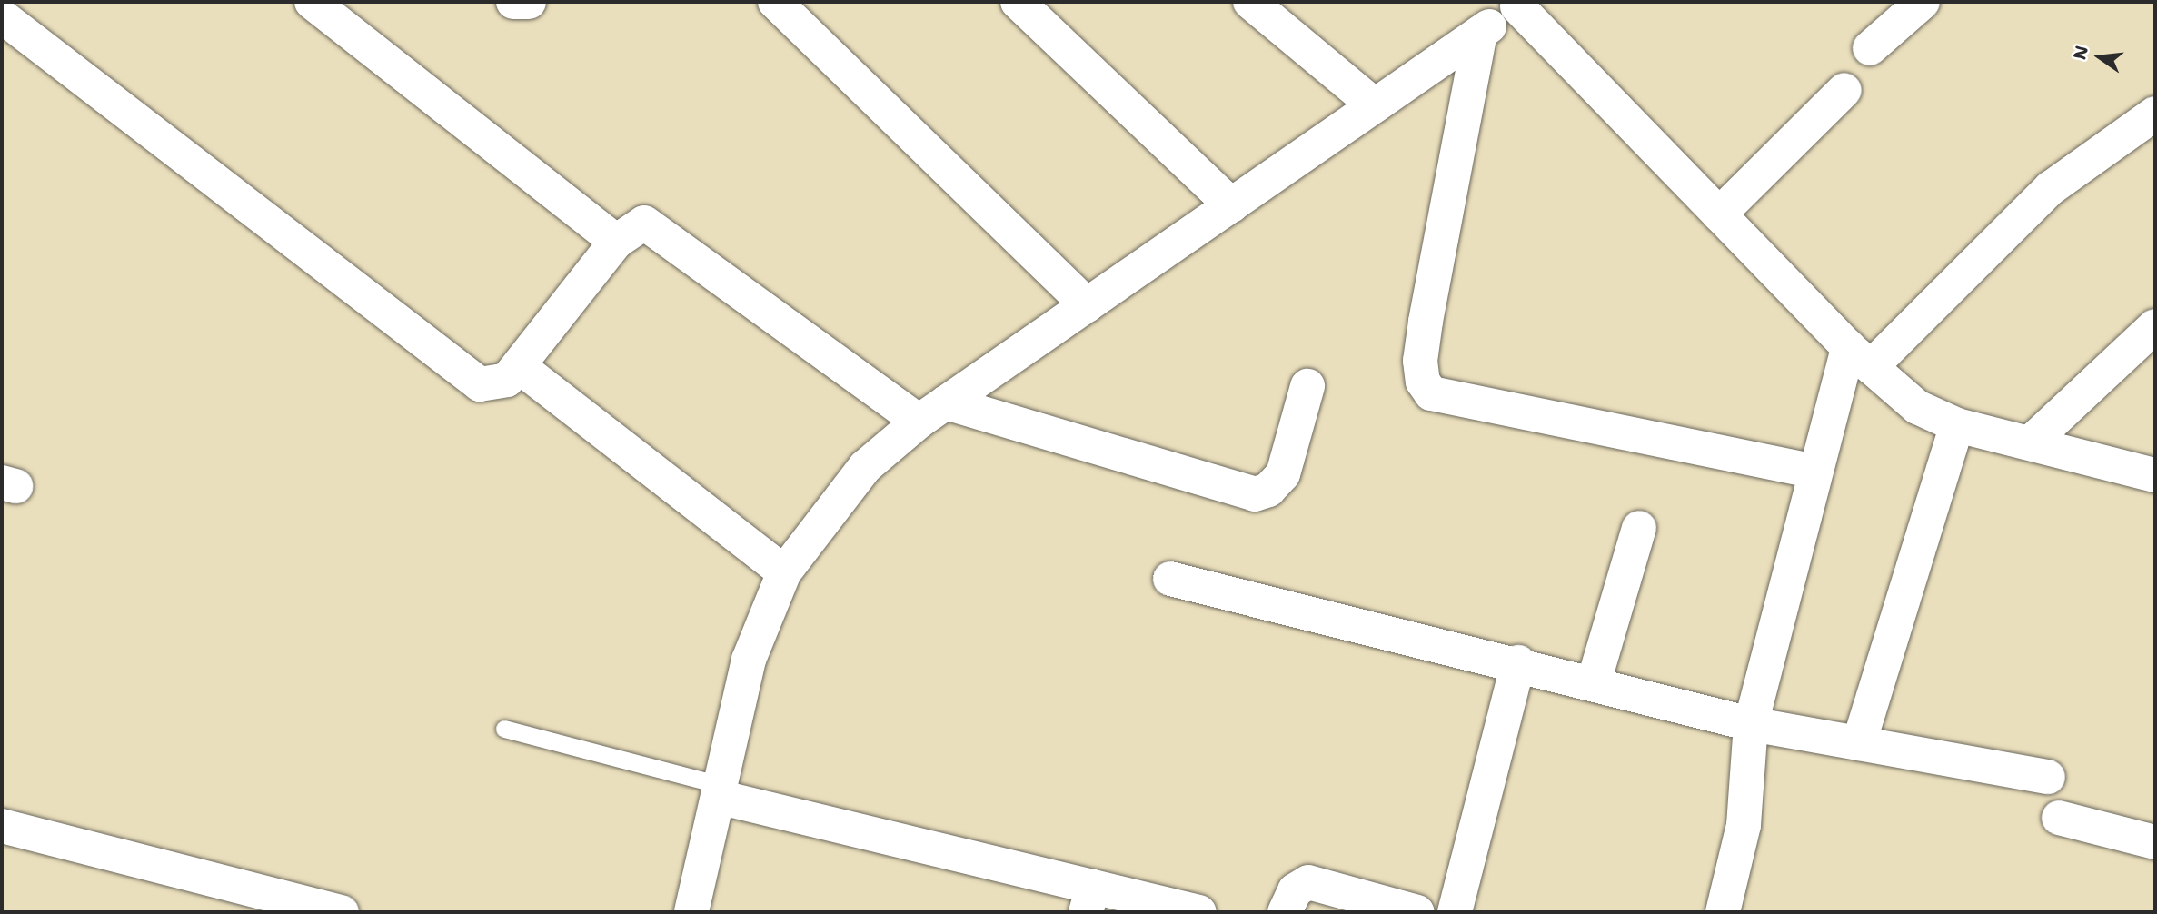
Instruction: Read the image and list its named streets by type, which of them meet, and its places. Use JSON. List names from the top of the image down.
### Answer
{
  "north": "left"
}
